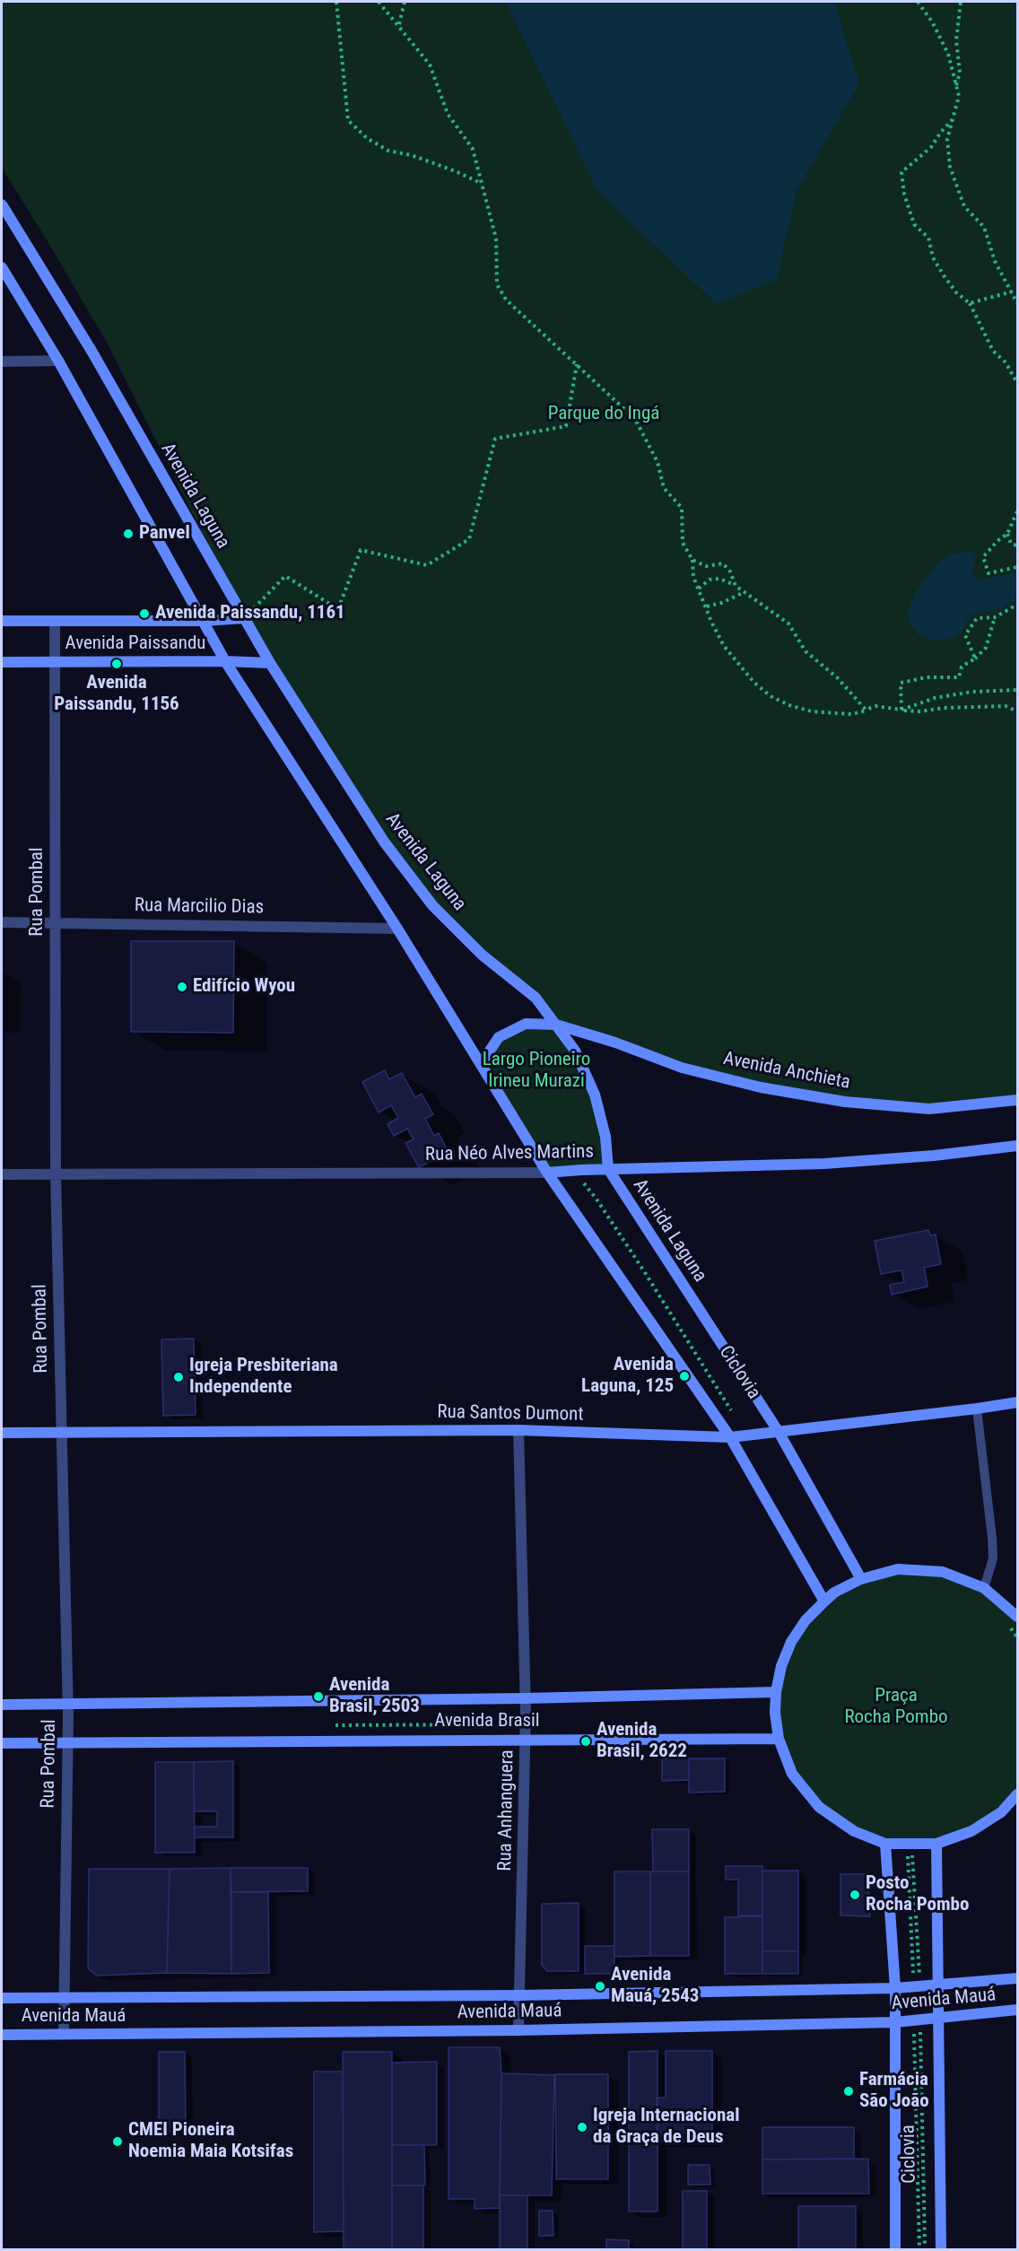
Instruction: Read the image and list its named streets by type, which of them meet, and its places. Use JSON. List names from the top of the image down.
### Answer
{
  "streets": {
    "main road": [
      "Avenida Laguna",
      "Avenida Paissandu",
      "Avenida Anchieta",
      "Rua Néo Alves Martins",
      "Rua Santos Dumont",
      "Avenida Brasil",
      "Avenida Mauá"
    ],
    "street": ["Rua Pombal", "Rua Marcilio Dias", "Rua Anhanguera"],
    "path": ["Ciclovia"]
  },
  "crossings": [
    ["Avenida Laguna", "Avenida Paissandu"],
    ["Avenida Laguna", "Avenida Anchieta"],
    ["Avenida Laguna", "Rua Néo Alves Martins"],
    ["Avenida Laguna", "Rua Santos Dumont"],
    ["Avenida Paissandu", "Rua Pombal"],
    ["Rua Pombal", "Rua Marcilio Dias"],
    ["Rua Pombal", "Rua Néo Alves Martins"],
    ["Rua Pombal", "Rua Santos Dumont"],
    ["Rua Pombal", "Avenida Brasil"],
    ["Rua Pombal", "Avenida Mauá"],
    ["Ciclovia", "Avenida Mauá"],
    ["Rua Santos Dumont", "Rua Anhanguera"],
    ["Avenida Brasil", "Rua Anhanguera"],
    ["Rua Anhanguera", "Avenida Mauá"]
  ],
  "parks": ["Parque do Ingá", "Largo Pioneiro Irineu Murazi", "Praça Rocha Pombo"],
  "places": [
    "Panvel",
    "Avenida Paissandu, 1161",
    "Avenida Paissandu, 1156",
    "Edifício Wyou",
    "Avenida Laguna, 125",
    "Igreja Presbiteriana Independente",
    "Avenida Brasil, 2503",
    "Avenida Brasil, 2622",
    "Posto Rocha Pombo",
    "Avenida Mauá, 2543",
    "Farmácia São João",
    "Igreja Internacional da Graça de Deus",
    "CMEI Pioneira Noemia Maia Kotsifas"
  ]
}
